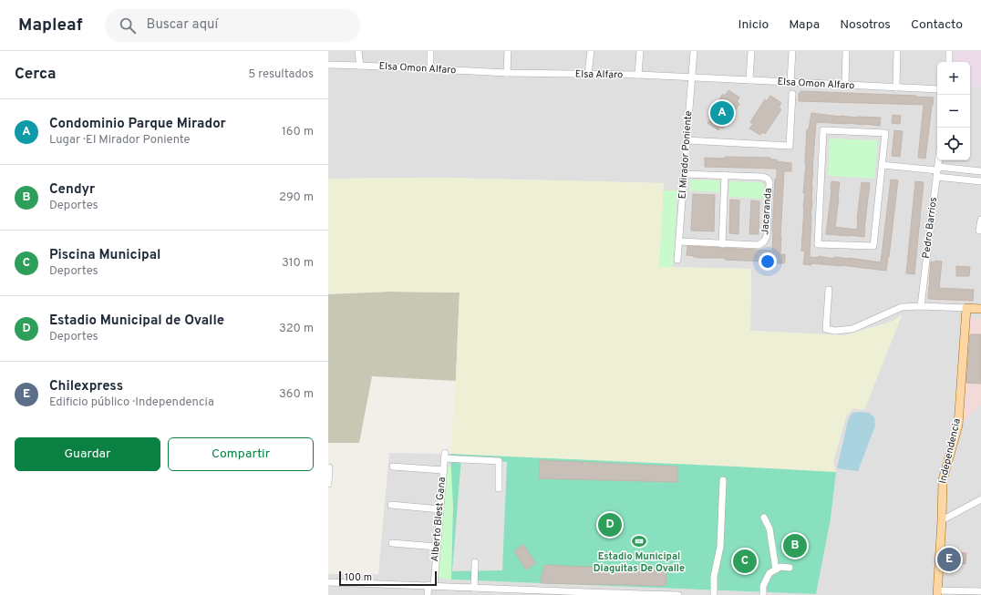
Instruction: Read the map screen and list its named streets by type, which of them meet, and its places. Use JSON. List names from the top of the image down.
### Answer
{
  "streets": {
    "main road": ["Independencia"],
    "street": [
      "Elsa Omon Alfaro",
      "Elsa Alfaro",
      "El Mirador Poniente",
      "Jacaranda",
      "Pedro Barrios",
      "Alberto Blest Gana"
    ]
  },
  "crossings": [
    ["Elsa Omon Alfaro", "Elsa Alfaro"],
    ["Elsa Omon Alfaro", "El Mirador Poniente"],
    ["Elsa Alfaro", "El Mirador Poniente"],
    ["El Mirador Poniente", "Jacaranda"]
  ],
  "places": {
    "sports": ["Estadio Municipal Diaguitas De Ovalle"]
  },
  "scale_bar": "100 m",
  "page": {
    "header": "Mapleaf",
    "search": "Buscar aquí",
    "nav": [
      "Inicio",
      "Mapa",
      "Nosotros",
      "Contacto"
    ],
    "heading": ["Cerca", "5 resultados"],
    "map_buttons": ["+", "−"],
    "list": [
      {
        "mark": "A",
        "name": "Condominio Parque Mirador",
        "note": "Lugar · El Mirador Poniente",
        "value": "160 m"
      },
      {
        "mark": "B",
        "name": "Cendyr",
        "note": "Deportes",
        "value": "290 m"
      },
      {
        "mark": "C",
        "name": "Piscina Municipal",
        "note": "Deportes",
        "value": "310 m"
      },
      {
        "mark": "D",
        "name": "Estadio Municipal de Ovalle",
        "note": "Deportes",
        "value": "320 m"
      },
      {
        "mark": "E",
        "name": "Chilexpress",
        "note": "Edificio público · Independencia",
        "value": "360 m"
      }
    ],
    "pins": [
      "A",
      "D",
      "B",
      "E",
      "C"
    ],
    "buttons": ["Guardar", "Compartir"],
    "scale": "100 m"
  }
}
